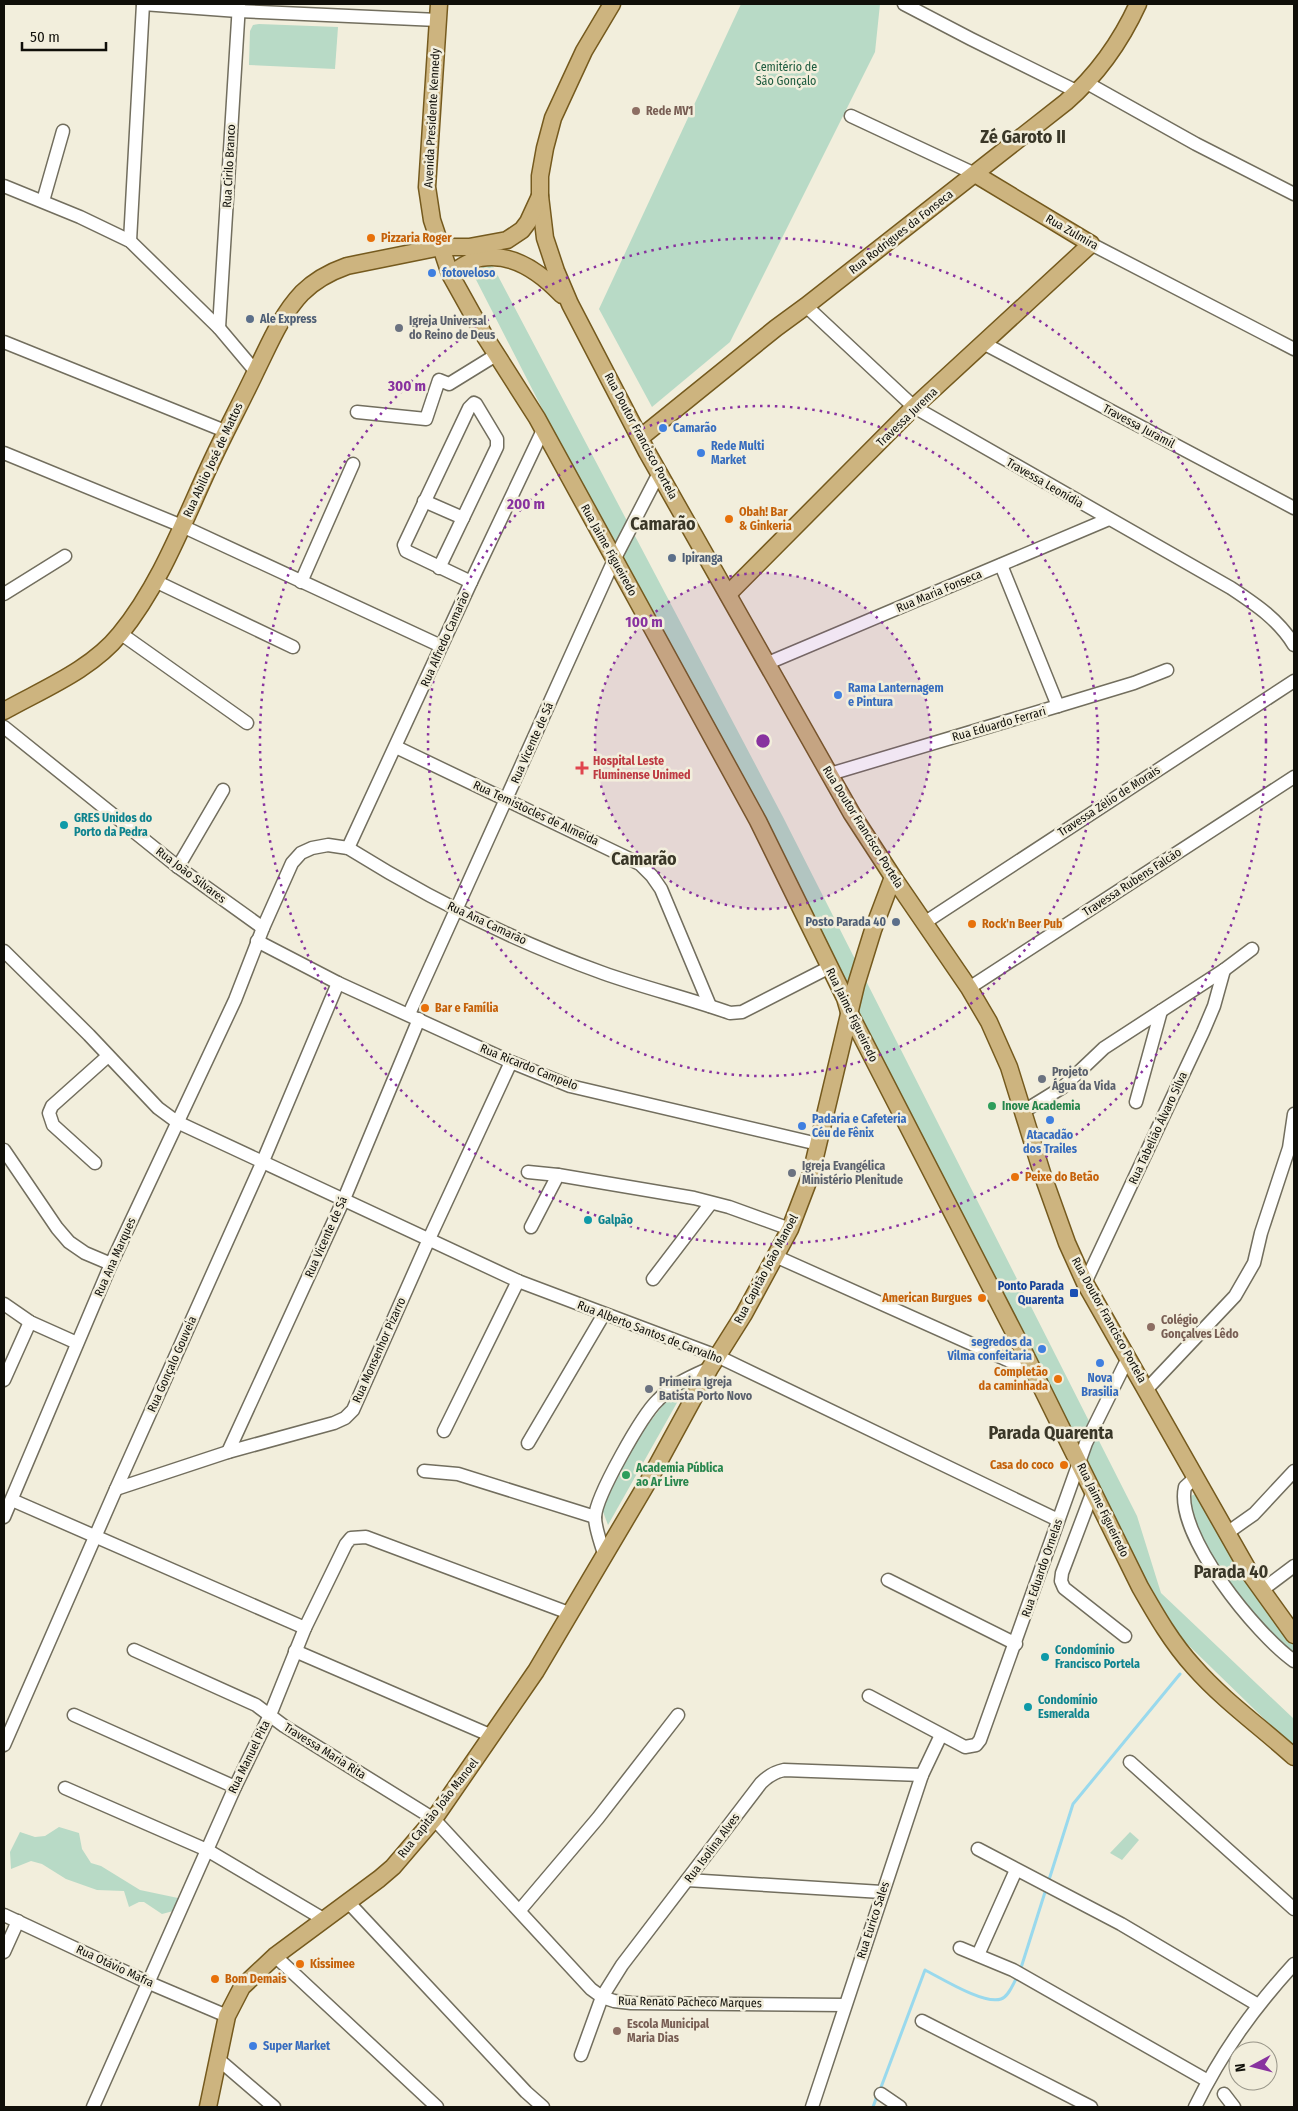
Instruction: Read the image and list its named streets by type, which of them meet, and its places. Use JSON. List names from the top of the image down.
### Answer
{
  "streets": {
    "main road": [
      "Avenida Presidente Kennedy",
      "Rua Rodrigues da Fonseca",
      "Rua Zulmira",
      "Travessa Jurema",
      "Rua Doutor Francisco Portela",
      "Rua Abilio José de Mattos",
      "Rua Jaime Figueiredo",
      "Rua Capitão João Manoel"
    ],
    "street": [
      "Rua Cirilo Branco",
      "Travessa Juramil",
      "Travessa Leonídia",
      "Rua Maria Fonseca",
      "Rua Alfredo Camarão",
      "Rua Eduardo Ferrari",
      "Rua Vicente de Sá",
      "Travessa Zélio de Morais",
      "Rua Temistocles de Almeida",
      "Rua João Silvares",
      "Travessa Rubens Falcão",
      "Rua Ana Camarão",
      "Rua Ricardo Campelo",
      "Rua Tabelião Álvaro Silva",
      "Rua Ana Marques",
      "Rua Alberto Santos de Carvalho",
      "Rua Monsenhor Pizarro",
      "Rua Gonçalo Gouveia",
      "Rua Eduardo Ornelas",
      "Travessa Maria Rita",
      "Rua Manuel Pita",
      "Rua Isolina Alves",
      "Rua Eurico Sales",
      "Rua Otávio Mafra",
      "Rua Renato Pacheco Marques"
    ]
  },
  "crossings": [
    ["Avenida Presidente Kennedy", "Rua Abilio José de Mattos"],
    ["Avenida Presidente Kennedy", "Rua Jaime Figueiredo"],
    ["Rua Rodrigues da Fonseca", "Rua Zulmira"],
    ["Rua Rodrigues da Fonseca", "Rua Doutor Francisco Portela"],
    ["Rua Rodrigues da Fonseca", "Travessa Leonídia"],
    ["Rua Zulmira", "Travessa Jurema"],
    ["Travessa Jurema", "Travessa Juramil"],
    ["Travessa Jurema", "Rua Doutor Francisco Portela"],
    ["Travessa Jurema", "Travessa Leonídia"],
    ["Rua Doutor Francisco Portela", "Rua Maria Fonseca"],
    ["Rua Doutor Francisco Portela", "Rua Eduardo Ferrari"],
    ["Rua Doutor Francisco Portela", "Rua Vicente de Sá"],
    ["Rua Doutor Francisco Portela", "Travessa Zélio de Morais"],
    ["Rua Doutor Francisco Portela", "Travessa Rubens Falcão"],
    ["Rua Doutor Francisco Portela", "Rua Tabelião Álvaro Silva"],
    ["Rua Doutor Francisco Portela", "Rua Capitão João Manoel"],
    ["Rua Doutor Francisco Portela", "Rua Eduardo Ornelas"],
    ["Rua Abilio José de Mattos", "Rua Jaime Figueiredo"],
    ["Travessa Leonídia", "Rua Maria Fonseca"],
    ["Rua Jaime Figueiredo", "Rua Alfredo Camarão"],
    ["Rua Jaime Figueiredo", "Rua Vicente de Sá"],
    ["Rua Jaime Figueiredo", "Rua Ana Camarão"],
    ["Rua Jaime Figueiredo", "Rua Capitão João Manoel"],
    ["Rua Jaime Figueiredo", "Rua Eduardo Ornelas"],
    ["Rua Alfredo Camarão", "Rua Temistocles de Almeida"],
    ["Rua Alfredo Camarão", "Rua Ana Camarão"],
    ["Rua Vicente de Sá", "Rua Temistocles de Almeida"],
    ["Rua Vicente de Sá", "Rua Ana Camarão"],
    ["Rua Vicente de Sá", "Rua Ricardo Campelo"],
    ["Rua Vicente de Sá", "Rua Alberto Santos de Carvalho"],
    ["Rua Vicente de Sá", "Rua Monsenhor Pizarro"],
    ["Rua Temistocles de Almeida", "Rua Ana Camarão"],
    ["Rua João Silvares", "Rua Ana Camarão"],
    ["Rua Ana Camarão", "Rua Ricardo Campelo"],
    ["Rua Ana Camarão", "Rua Ana Marques"],
    ["Rua Ricardo Campelo", "Rua Capitão João Manoel"],
    ["Rua Ricardo Campelo", "Rua Monsenhor Pizarro"],
    ["Rua Ricardo Campelo", "Rua Gonçalo Gouveia"],
    ["Rua Ana Marques", "Rua Alberto Santos de Carvalho"],
    ["Rua Capitão João Manoel", "Rua Alberto Santos de Carvalho"],
    ["Rua Capitão João Manoel", "Travessa Maria Rita"],
    ["Rua Capitão João Manoel", "Rua Manuel Pita"],
    ["Rua Capitão João Manoel", "Rua Otávio Mafra"],
    ["Rua Capitão João Manoel", "Rua Renato Pacheco Marques"],
    ["Rua Alberto Santos de Carvalho", "Rua Monsenhor Pizarro"],
    ["Rua Alberto Santos de Carvalho", "Rua Gonçalo Gouveia"],
    ["Rua Alberto Santos de Carvalho", "Rua Eduardo Ornelas"],
    ["Rua Monsenhor Pizarro", "Rua Gonçalo Gouveia"],
    ["Rua Eduardo Ornelas", "Rua Eurico Sales"],
    ["Travessa Maria Rita", "Rua Manuel Pita"],
    ["Travessa Maria Rita", "Rua Renato Pacheco Marques"],
    ["Rua Manuel Pita", "Rua Otávio Mafra"],
    ["Rua Isolina Alves", "Rua Eurico Sales"],
    ["Rua Isolina Alves", "Rua Renato Pacheco Marques"],
    ["Rua Eurico Sales", "Rua Renato Pacheco Marques"]
  ],
  "districts": [
    "Zé Garoto II",
    "Camarão",
    "Camarão",
    "Parada Quarenta",
    "Parada 40"
  ],
  "parks": ["Cemitério de São Gonçalo"],
  "places": {
    "other": [
      "Rede MV1",
      "Pizzaria Roger",
      "fotoveloso",
      "Ale Express",
      "Igreja Universal do Reino de Deus",
      "Camarão",
      "Rede Multi Market",
      "Obah! Bar & Ginkeria",
      "Ipiranga",
      "Rama Lanternagem e Pintura",
      "GRES Unidos do Porto da Pedra",
      "Posto Parada 40",
      "Rock'n Beer Pub",
      "Bar e Família",
      "Projeto Água da Vida",
      "Inove Academia",
      "Atacadão dos Trailes",
      "Padaria e Cafeteria Céu de Fênix",
      "Igreja Evangélica Ministério Plenitude",
      "Peixe do Betão",
      "Galpão",
      "American Burgues",
      "Colégio Gonçalves Lêdo",
      "segredos da Vilma confeitaria",
      "Nova Brasilia",
      "Completão da caminhada",
      "Primeira Igreja Batista Porto Novo",
      "Casa do coco",
      "Academia Pública ao Ar Livre",
      "Condomínio Francisco Portela",
      "Condomínio Esmeralda",
      "Kissimee",
      "Bom Demais",
      "Escola Municipal Maria Dias",
      "Super Market"
    ],
    "health": ["Hospital Leste Fluminense Unimed"],
    "transit": ["Ponto Parada Quarenta"]
  },
  "scale_bar": "50 m",
  "north": "left",
  "rings": ["300 m", "200 m", "100 m"]
}
